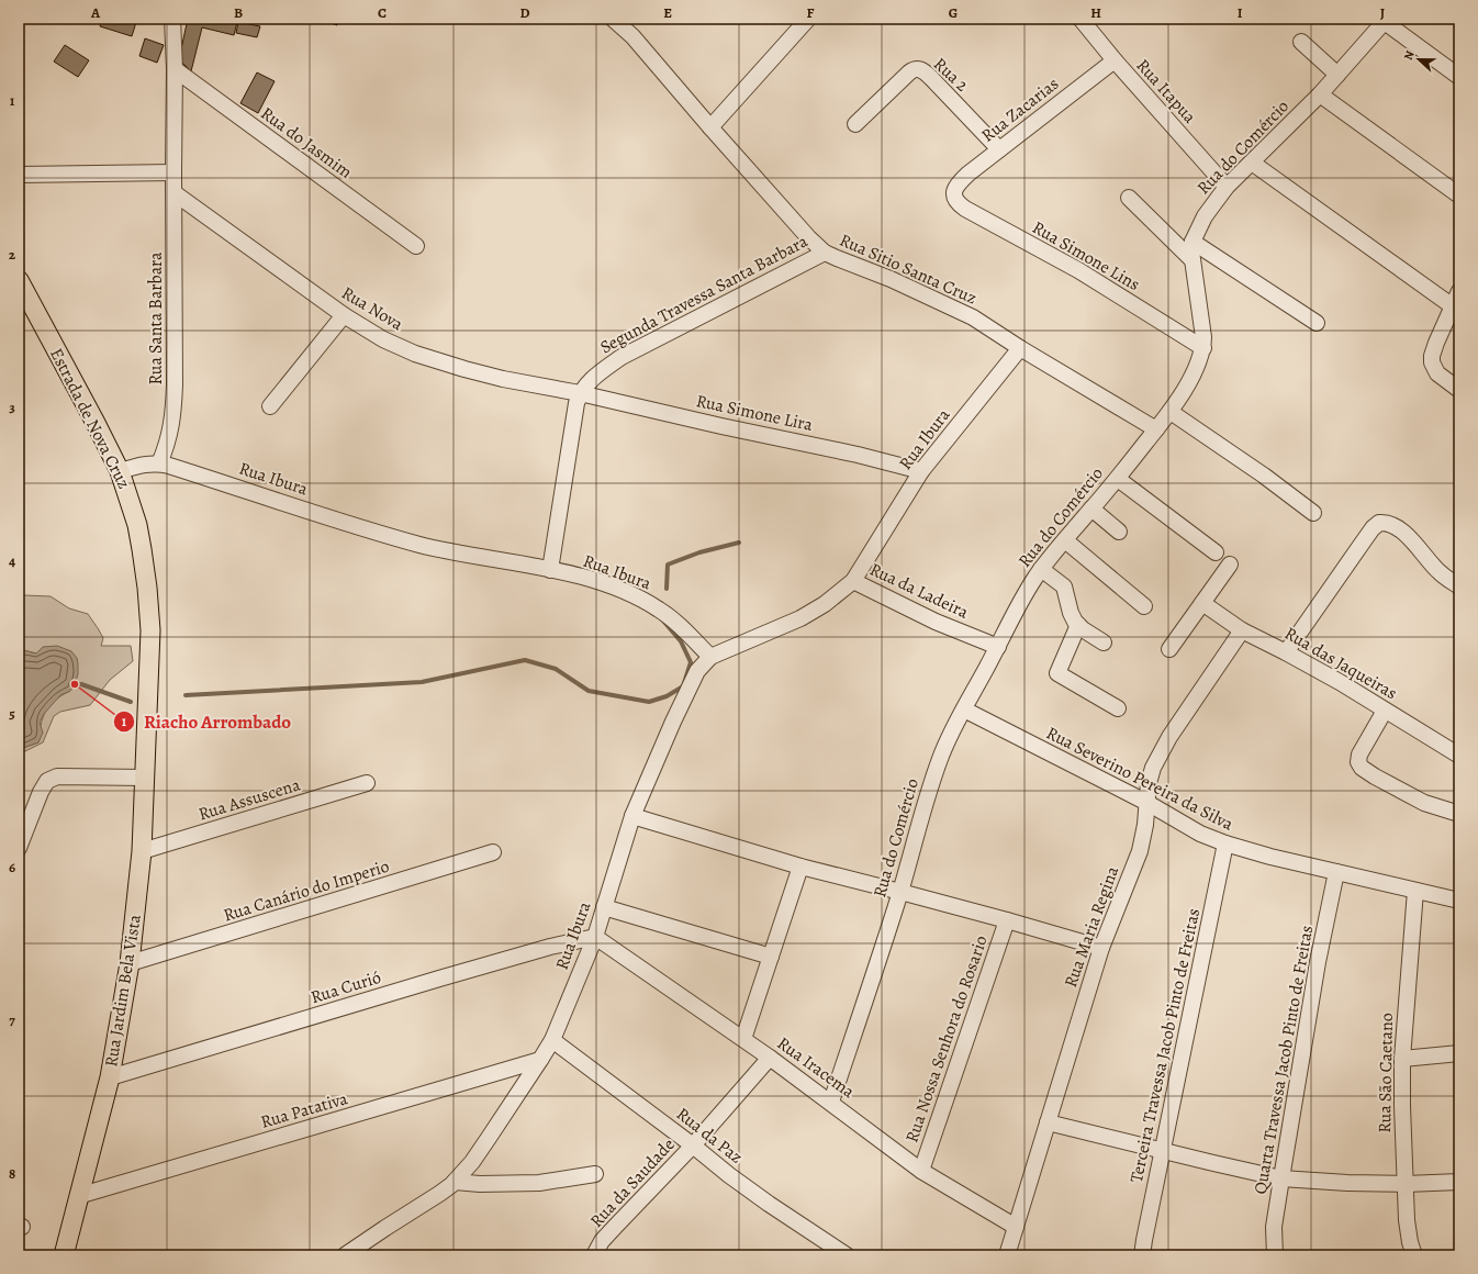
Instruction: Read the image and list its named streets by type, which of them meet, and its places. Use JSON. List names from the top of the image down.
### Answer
{
  "streets": {
    "main road": ["Estrada de Nova Cruz", "Rua Jardim Bela Vista"],
    "street": [
      "Rua 2",
      "Rua Itapua",
      "Rua Zacarias",
      "Rua do Jasmim",
      "Rua do Comércio",
      "Rua Simone Lins",
      "Rua Sitio Santa Cruz",
      "Segunda Travessa Santa Barbara",
      "Rua Nova",
      "Rua Santa Barbara",
      "Rua Simone Lira",
      "Rua Ibura",
      "Rua da Ladeira",
      "Rua das Jaqueiras",
      "Rua Severino Pereira da Silva",
      "Rua Assuscena",
      "Rua Canário do Imperio",
      "Rua Maria Regina",
      "Rua Curió",
      "Rua Nossa Senhora do Rosario",
      "Terceira Travessa Jacob Pinto de Freitas",
      "Quarta Travessa Jacob Pinto de Freitas",
      "Rua Iracema",
      "Rua São Caetano",
      "Rua Patativa",
      "Rua da Paz",
      "Rua da Saudade"
    ]
  },
  "crossings": [
    ["Rua 2", "Rua Zacarias"],
    ["Rua Itapua", "Rua Zacarias"],
    ["Rua Itapua", "Rua do Comércio"],
    ["Rua Zacarias", "Rua Simone Lins"],
    ["Rua do Jasmim", "Rua Santa Barbara"],
    ["Rua do Comércio", "Rua Simone Lins"],
    ["Rua do Comércio", "Rua Sitio Santa Cruz"],
    ["Rua do Comércio", "Rua da Ladeira"],
    ["Rua do Comércio", "Rua Severino Pereira da Silva"],
    ["Rua do Comércio", "Rua Iracema"],
    ["Rua Sitio Santa Cruz", "Segunda Travessa Santa Barbara"],
    ["Rua Sitio Santa Cruz", "Rua Ibura"],
    ["Segunda Travessa Santa Barbara", "Rua Nova"],
    ["Segunda Travessa Santa Barbara", "Rua Simone Lira"],
    ["Segunda Travessa Santa Barbara", "Rua Ibura"],
    ["Rua Nova", "Rua Santa Barbara"],
    ["Rua Nova", "Rua Simone Lira"],
    ["Rua Santa Barbara", "Rua Ibura"],
    ["Rua Simone Lira", "Rua Ibura"],
    ["Estrada de Nova Cruz", "Rua Ibura"],
    ["Estrada de Nova Cruz", "Rua Jardim Bela Vista"],
    ["Rua Ibura", "Rua da Ladeira"],
    ["Rua Ibura", "Rua Curió"],
    ["Rua Ibura", "Rua Iracema"],
    ["Rua Ibura", "Rua Patativa"],
    ["Rua Ibura", "Rua da Paz"],
    ["Rua das Jaqueiras", "Rua Maria Regina"],
    ["Rua Severino Pereira da Silva", "Rua Maria Regina"],
    ["Rua Severino Pereira da Silva", "Terceira Travessa Jacob Pinto de Freitas"],
    ["Rua Severino Pereira da Silva", "Quarta Travessa Jacob Pinto de Freitas"],
    ["Rua Severino Pereira da Silva", "Rua São Caetano"],
    ["Rua Assuscena", "Rua Jardim Bela Vista"],
    ["Rua Canário do Imperio", "Rua Jardim Bela Vista"],
    ["Rua Maria Regina", "Rua Iracema"],
    ["Rua Curió", "Rua Jardim Bela Vista"],
    ["Rua Curió", "Rua Iracema"],
    ["Rua Jardim Bela Vista", "Rua Patativa"],
    ["Rua Nossa Senhora do Rosario", "Rua Iracema"],
    ["Rua Iracema", "Rua da Saudade"],
    ["Rua da Paz", "Rua da Saudade"]
  ],
  "places": ["Riacho Arrombado"],
  "north": "left",
  "grid": {
    "columns": [
      "A",
      "B",
      "C",
      "D",
      "E",
      "F",
      "G",
      "H",
      "I",
      "J"
    ],
    "rows": [
      "1",
      "2",
      "3",
      "4",
      "5",
      "6",
      "7",
      "8"
    ]
  }
}
